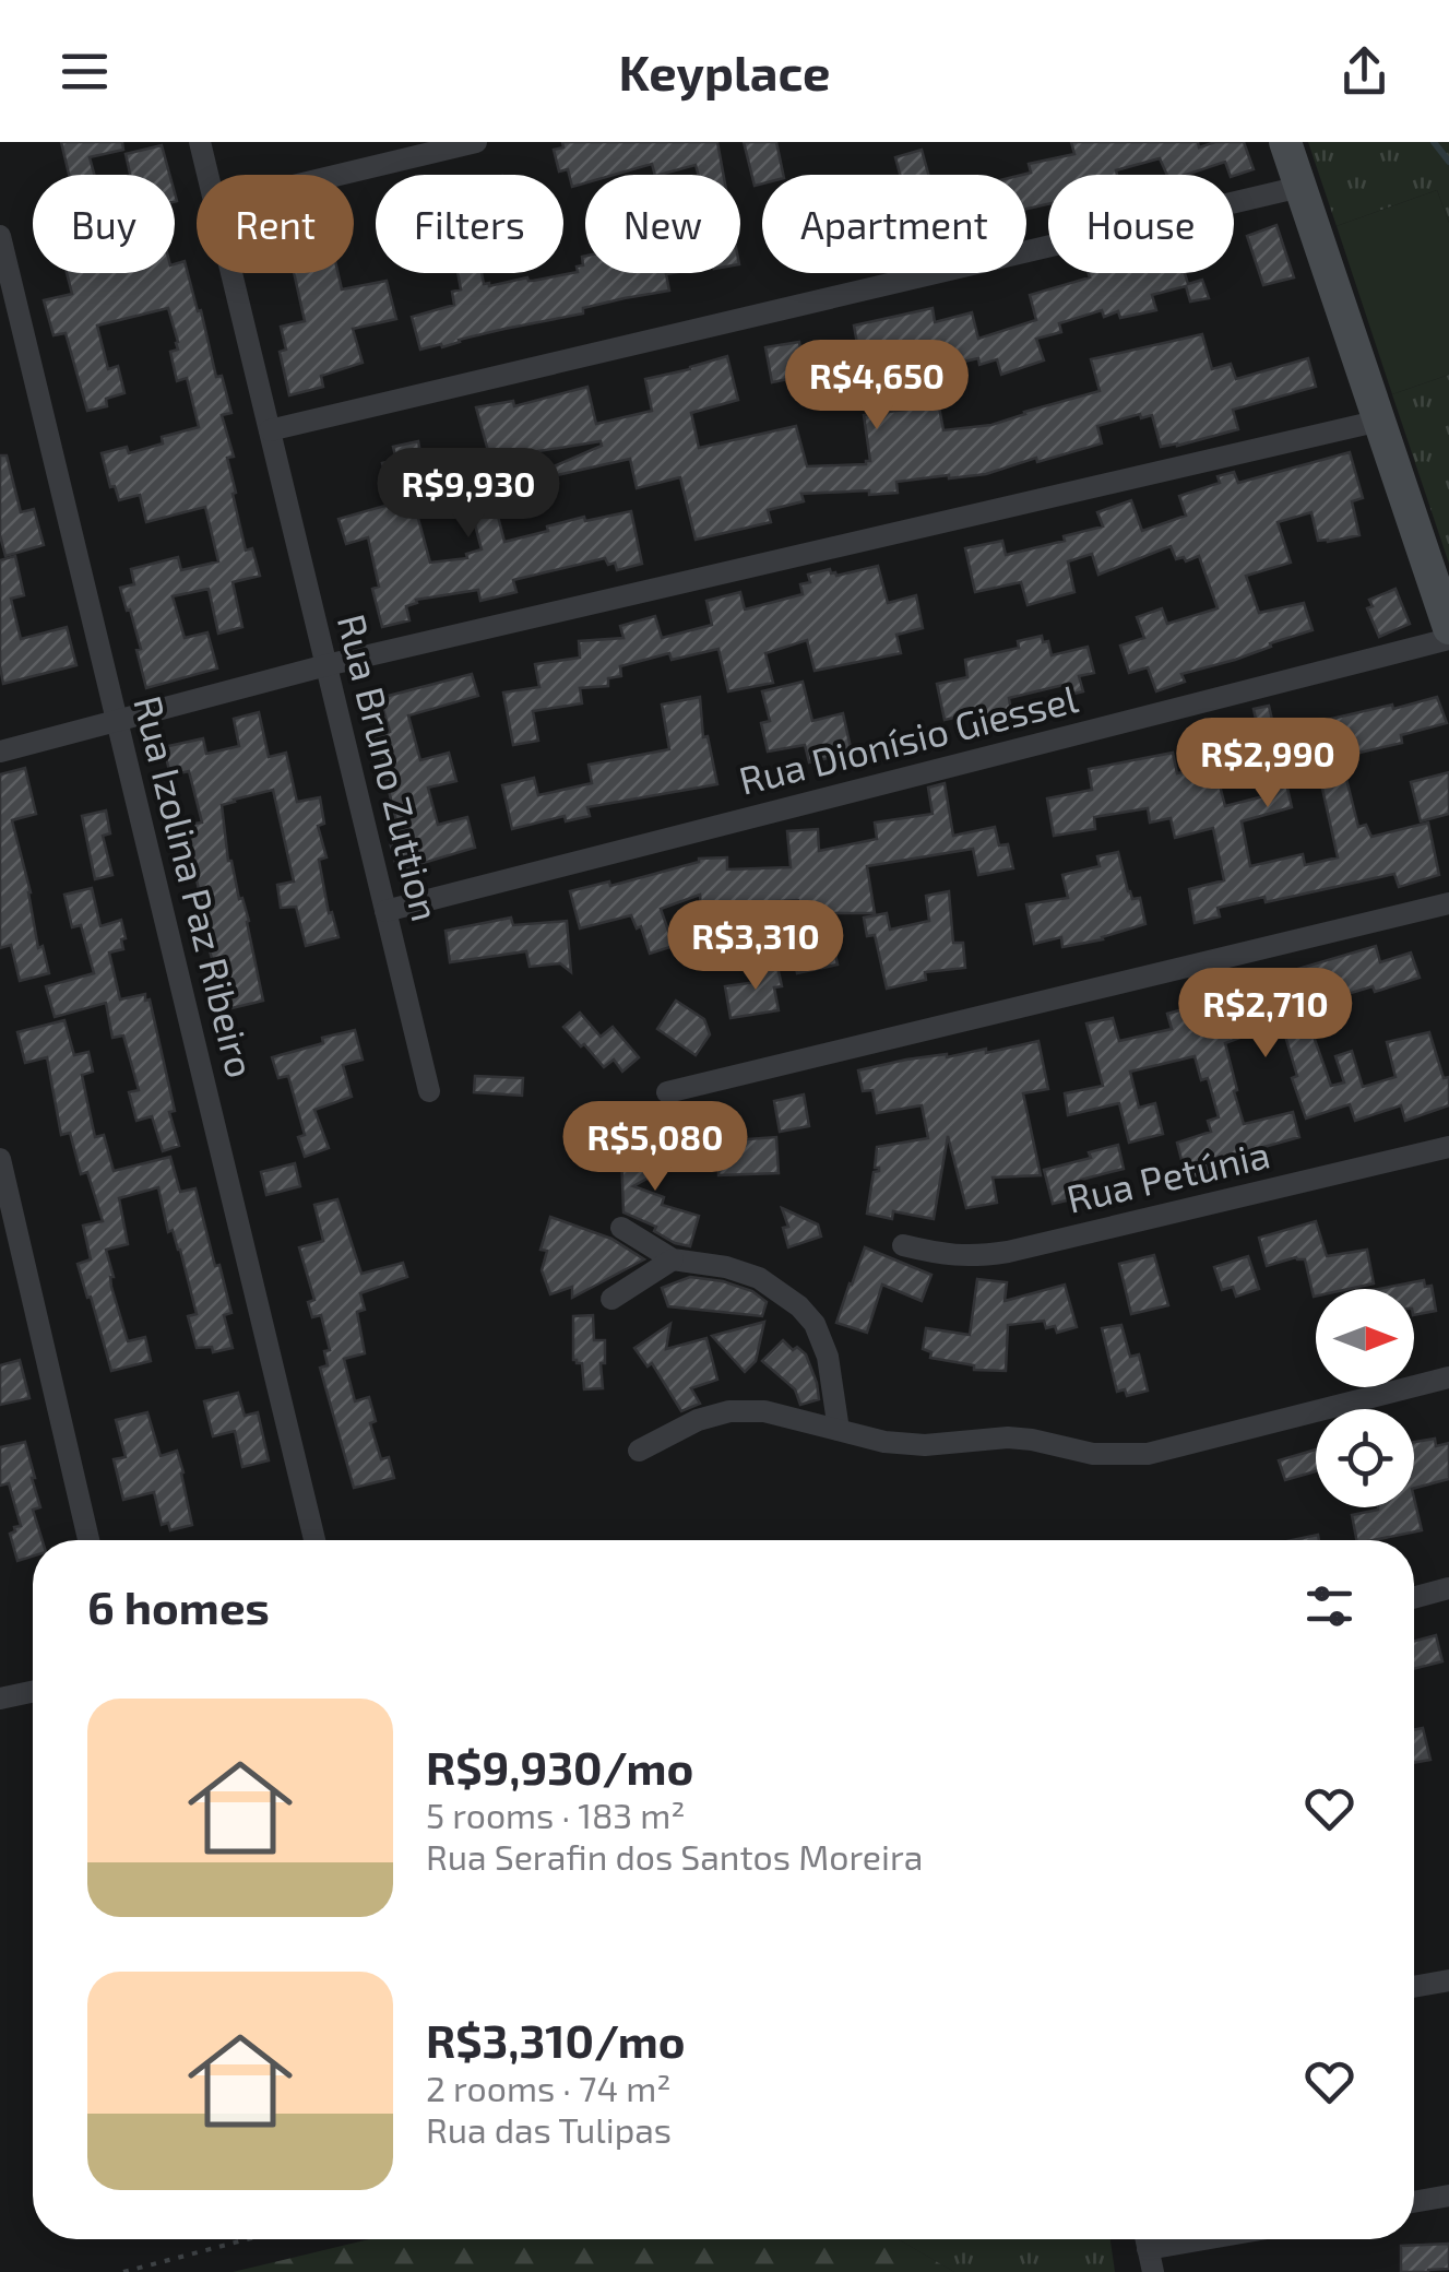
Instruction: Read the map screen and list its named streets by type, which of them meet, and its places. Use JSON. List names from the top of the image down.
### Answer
{
  "streets": {
    "street": [
      "Rua Dionísio Giessel",
      "Rua Bruno Zuttion",
      "Rua Izolina Paz Ribeiro",
      "Rua Petúnia"
    ]
  },
  "crossings": [
    ["Rua Dionísio Giessel", "Rua Bruno Zuttion"]
  ],
  "north": "right",
  "page": {
    "header": "Keyplace",
    "chip": [
      "Buy",
      "Rent",
      "Filters",
      "New",
      "Apartment",
      "House"
    ],
    "price": [
      "R$4,650",
      "R$9,930",
      "R$2,990",
      "R$3,310",
      "R$2,710",
      "R$5,080"
    ],
    "heading": "6 homes",
    "list": [
      {
        "name": "R$9,930/mo",
        "note": "5 rooms · 183 m² · Rua Serafin dos Santos Moreira"
      },
      {
        "name": "R$3,310/mo",
        "note": "2 rooms · 74 m² · Rua das Tulipas"
      }
    ]
  }
}
